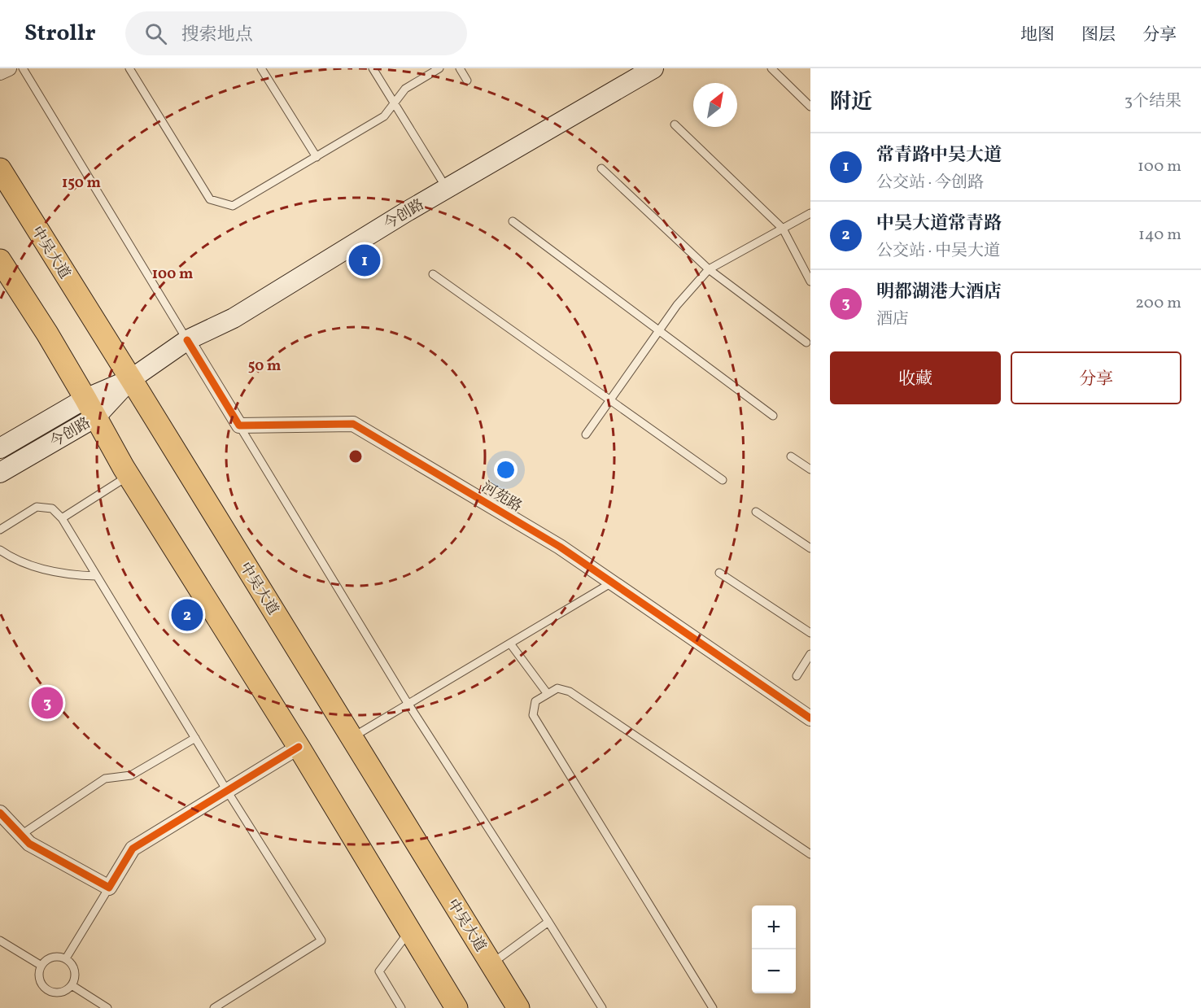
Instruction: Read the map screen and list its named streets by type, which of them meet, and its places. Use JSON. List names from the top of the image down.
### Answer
{
  "streets": {
    "main road": ["今创路", "中吴大道"],
    "street": ["河苑路"]
  },
  "crossings": [
    ["今创路", "中吴大道"]
  ],
  "north": "top right",
  "page": {
    "header": "Strollr",
    "search": "搜索地点",
    "nav": ["地图", "图层", "分享"],
    "heading": ["附近", "3个结果"],
    "list": [
      {
        "mark": "1",
        "name": "常青路中吴大道",
        "note": "公交站 · 今创路",
        "value": "100 m"
      },
      {
        "mark": "2",
        "name": "中吴大道常青路",
        "note": "公交站 · 中吴大道",
        "value": "140 m"
      },
      {
        "mark": "3",
        "name": "明都湖港大酒店",
        "note": "酒店",
        "value": "200 m"
      }
    ],
    "pins": ["1", "2", "3"],
    "buttons": ["收藏", "分享"],
    "map_buttons": ["+", "−"]
  },
  "rings": ["150 m", "100 m", "50 m"]
}
